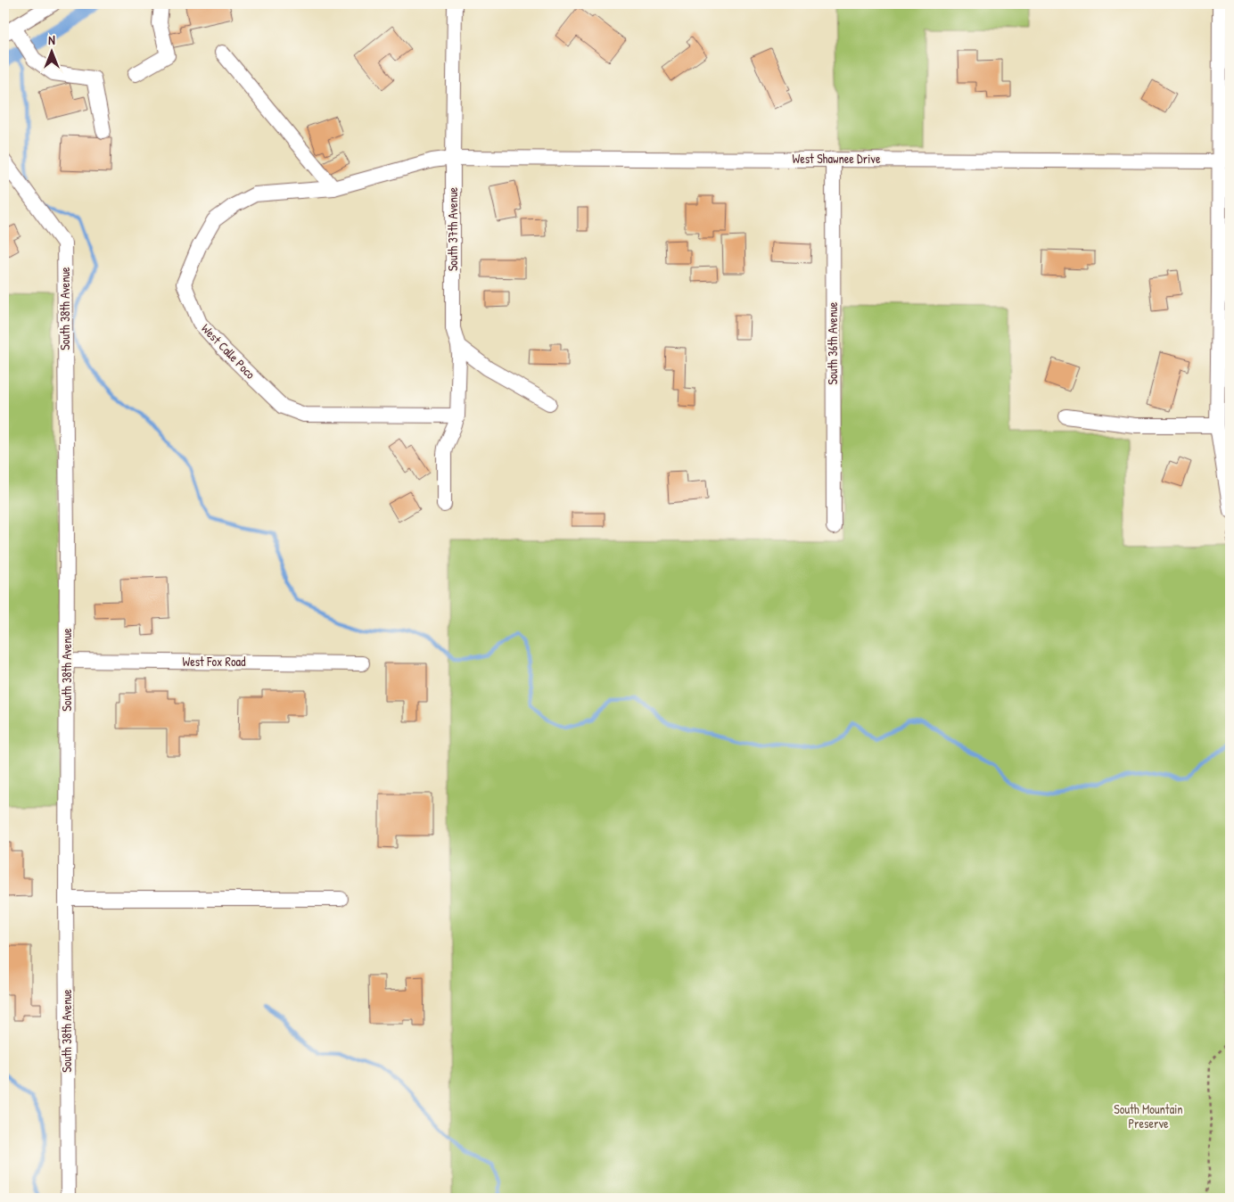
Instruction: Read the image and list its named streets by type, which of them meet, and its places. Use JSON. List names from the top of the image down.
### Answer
{
  "streets": {
    "street": [
      "West Shawnee Drive",
      "South 37th Avenue",
      "South 38th Avenue",
      "South 36th Avenue",
      "West Calle Poco",
      "West Fox Road"
    ]
  },
  "crossings": [
    ["West Shawnee Drive", "South 37th Avenue"],
    ["West Shawnee Drive", "South 36th Avenue"],
    ["West Shawnee Drive", "West Calle Poco"],
    ["South 37th Avenue", "West Calle Poco"],
    ["South 38th Avenue", "West Fox Road"]
  ],
  "parks": ["South Mountain Preserve"],
  "north": "top"
}
